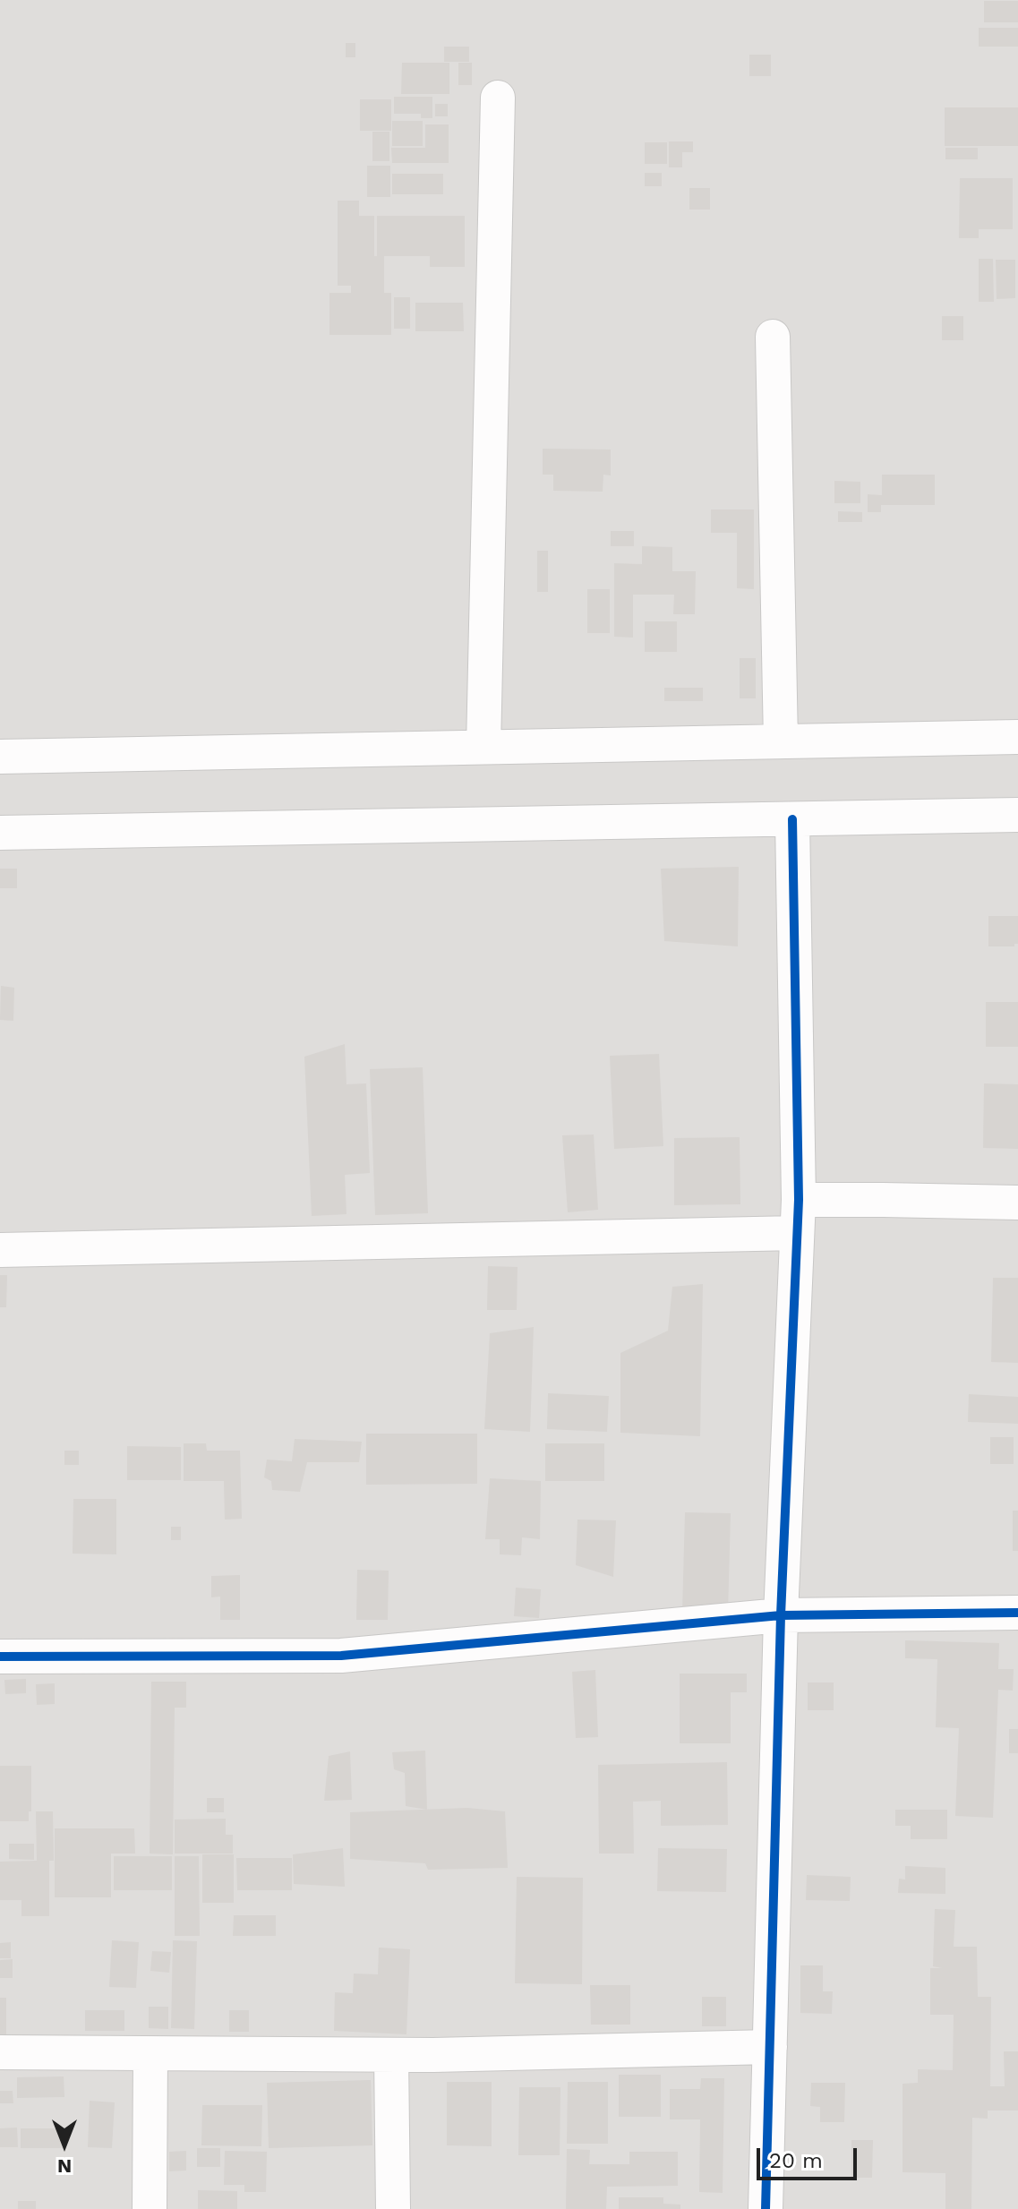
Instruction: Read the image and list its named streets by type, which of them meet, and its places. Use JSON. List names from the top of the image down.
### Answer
{
  "scale_bar": "20 m",
  "north": "bottom"
}
